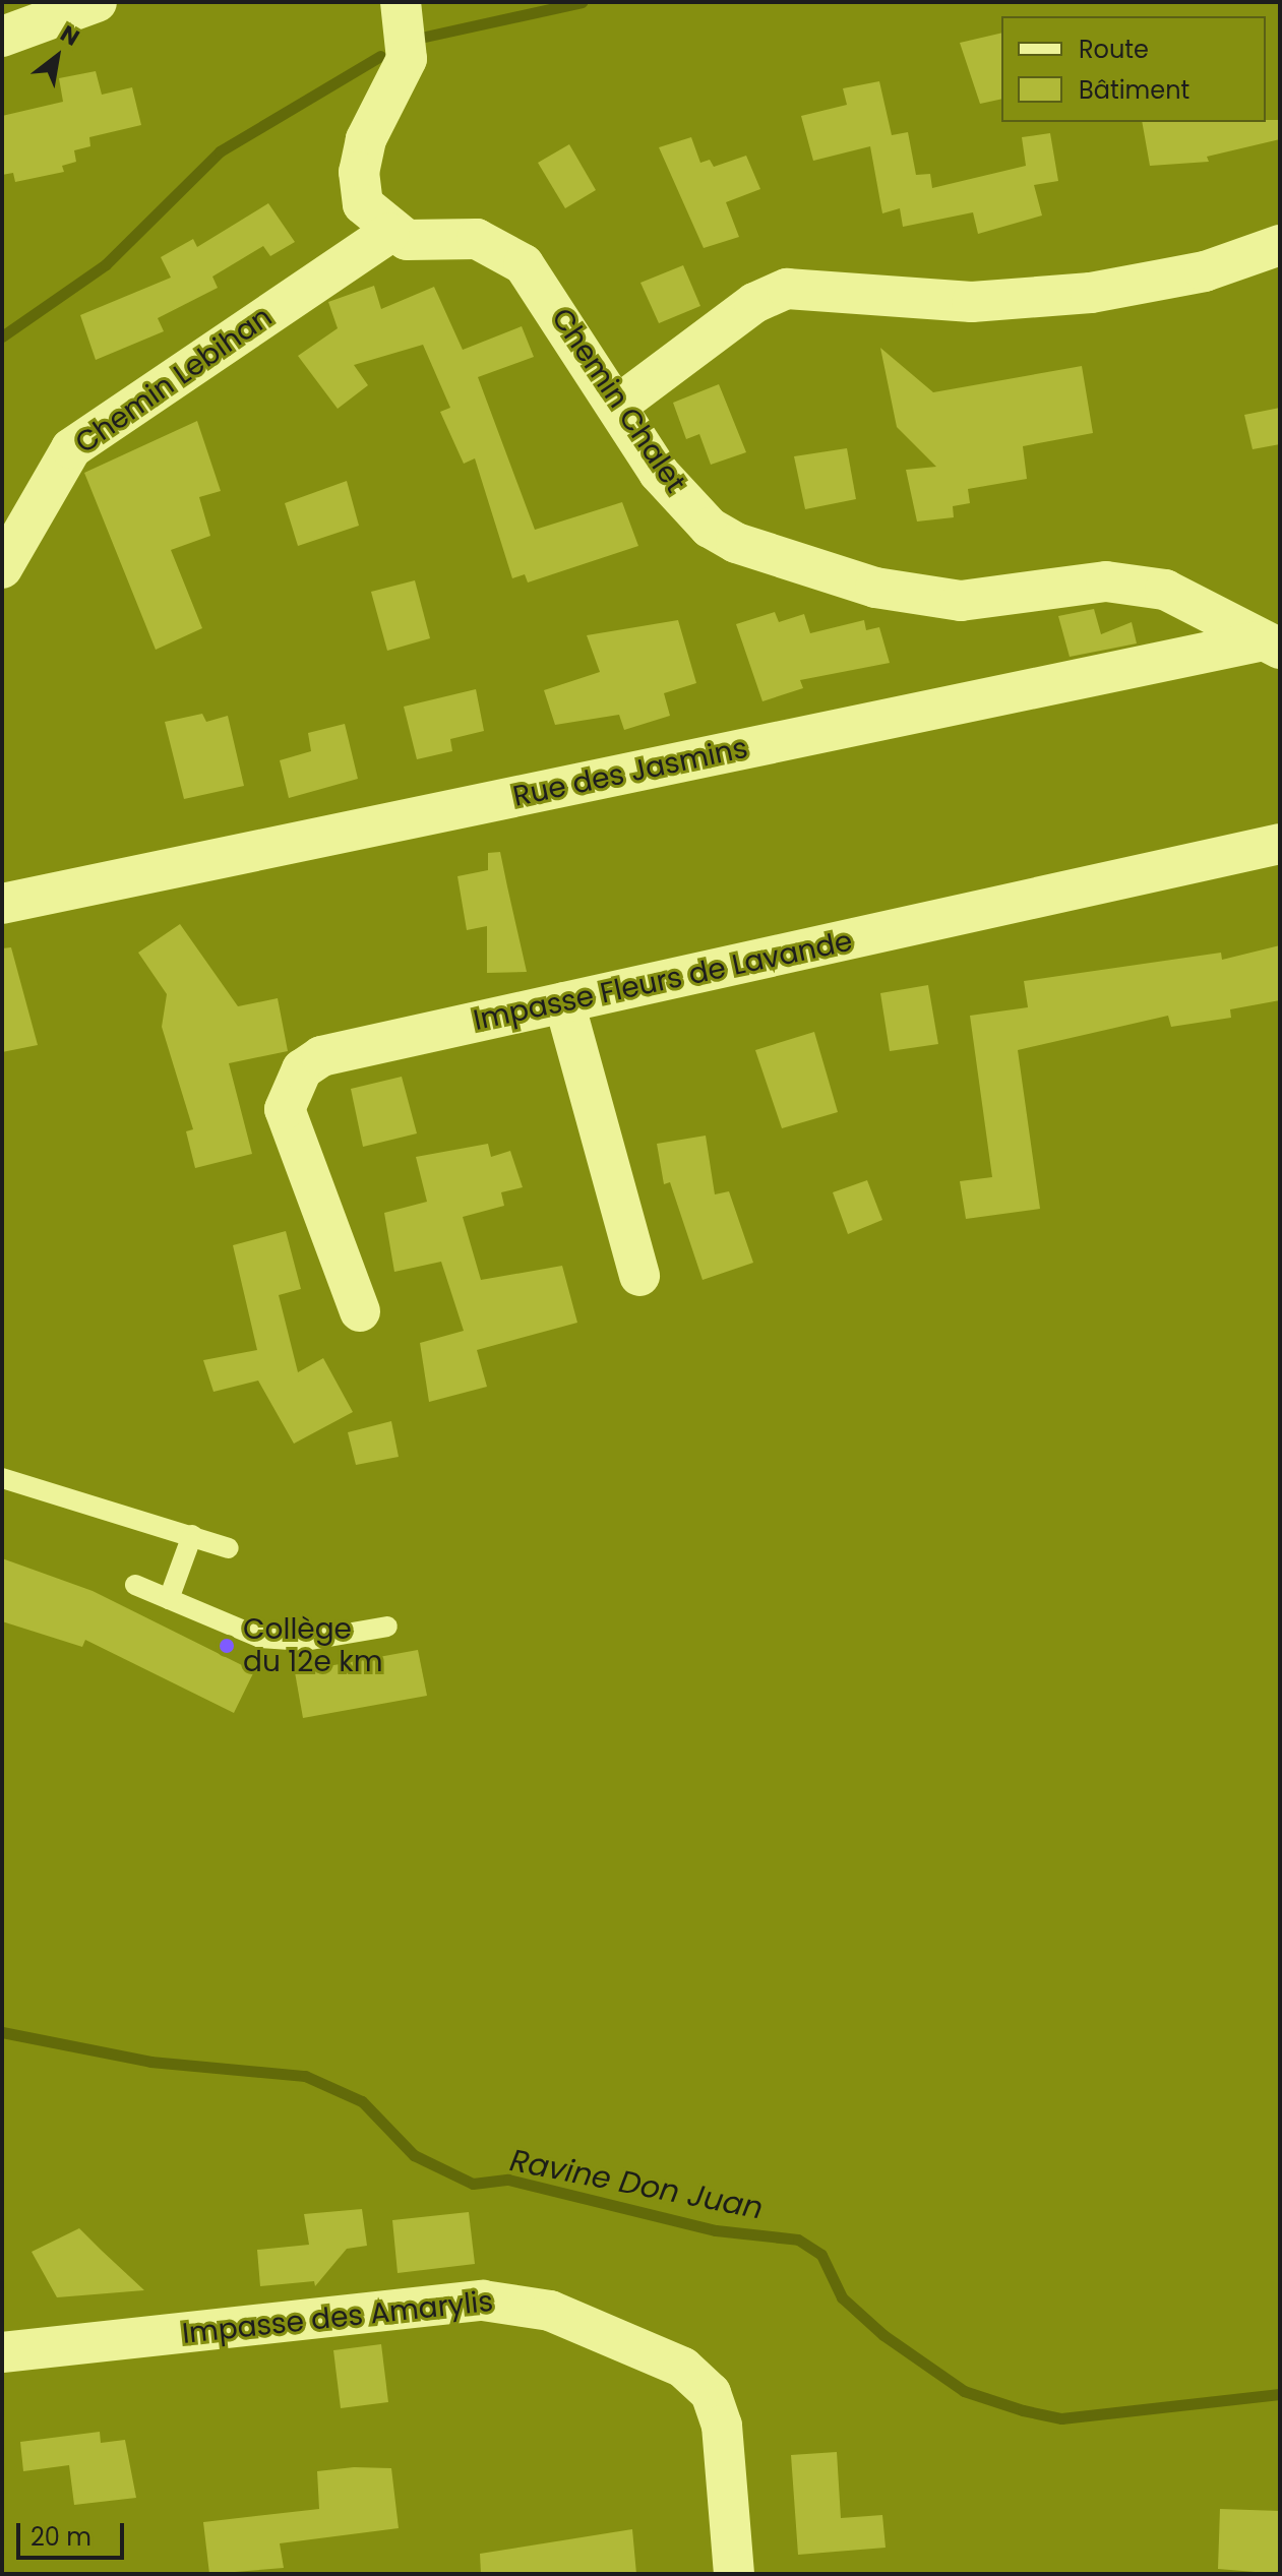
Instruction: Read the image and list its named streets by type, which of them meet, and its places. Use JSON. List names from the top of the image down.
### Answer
{
  "streets": {
    "street": [
      "Chemin Lebihan",
      "Chemin Chalet",
      "Rue des Jasmins",
      "Impasse Fleurs de Lavande",
      "Impasse des Amarylis"
    ]
  },
  "crossings": [
    ["Chemin Lebihan", "Chemin Chalet"],
    ["Chemin Chalet", "Rue des Jasmins"]
  ],
  "water": ["Ravine Don Juan"],
  "places": ["Collège du 12e km"],
  "legend": ["Route", "Bâtiment"],
  "scale_bar": "20 m",
  "north": "top right"
}
